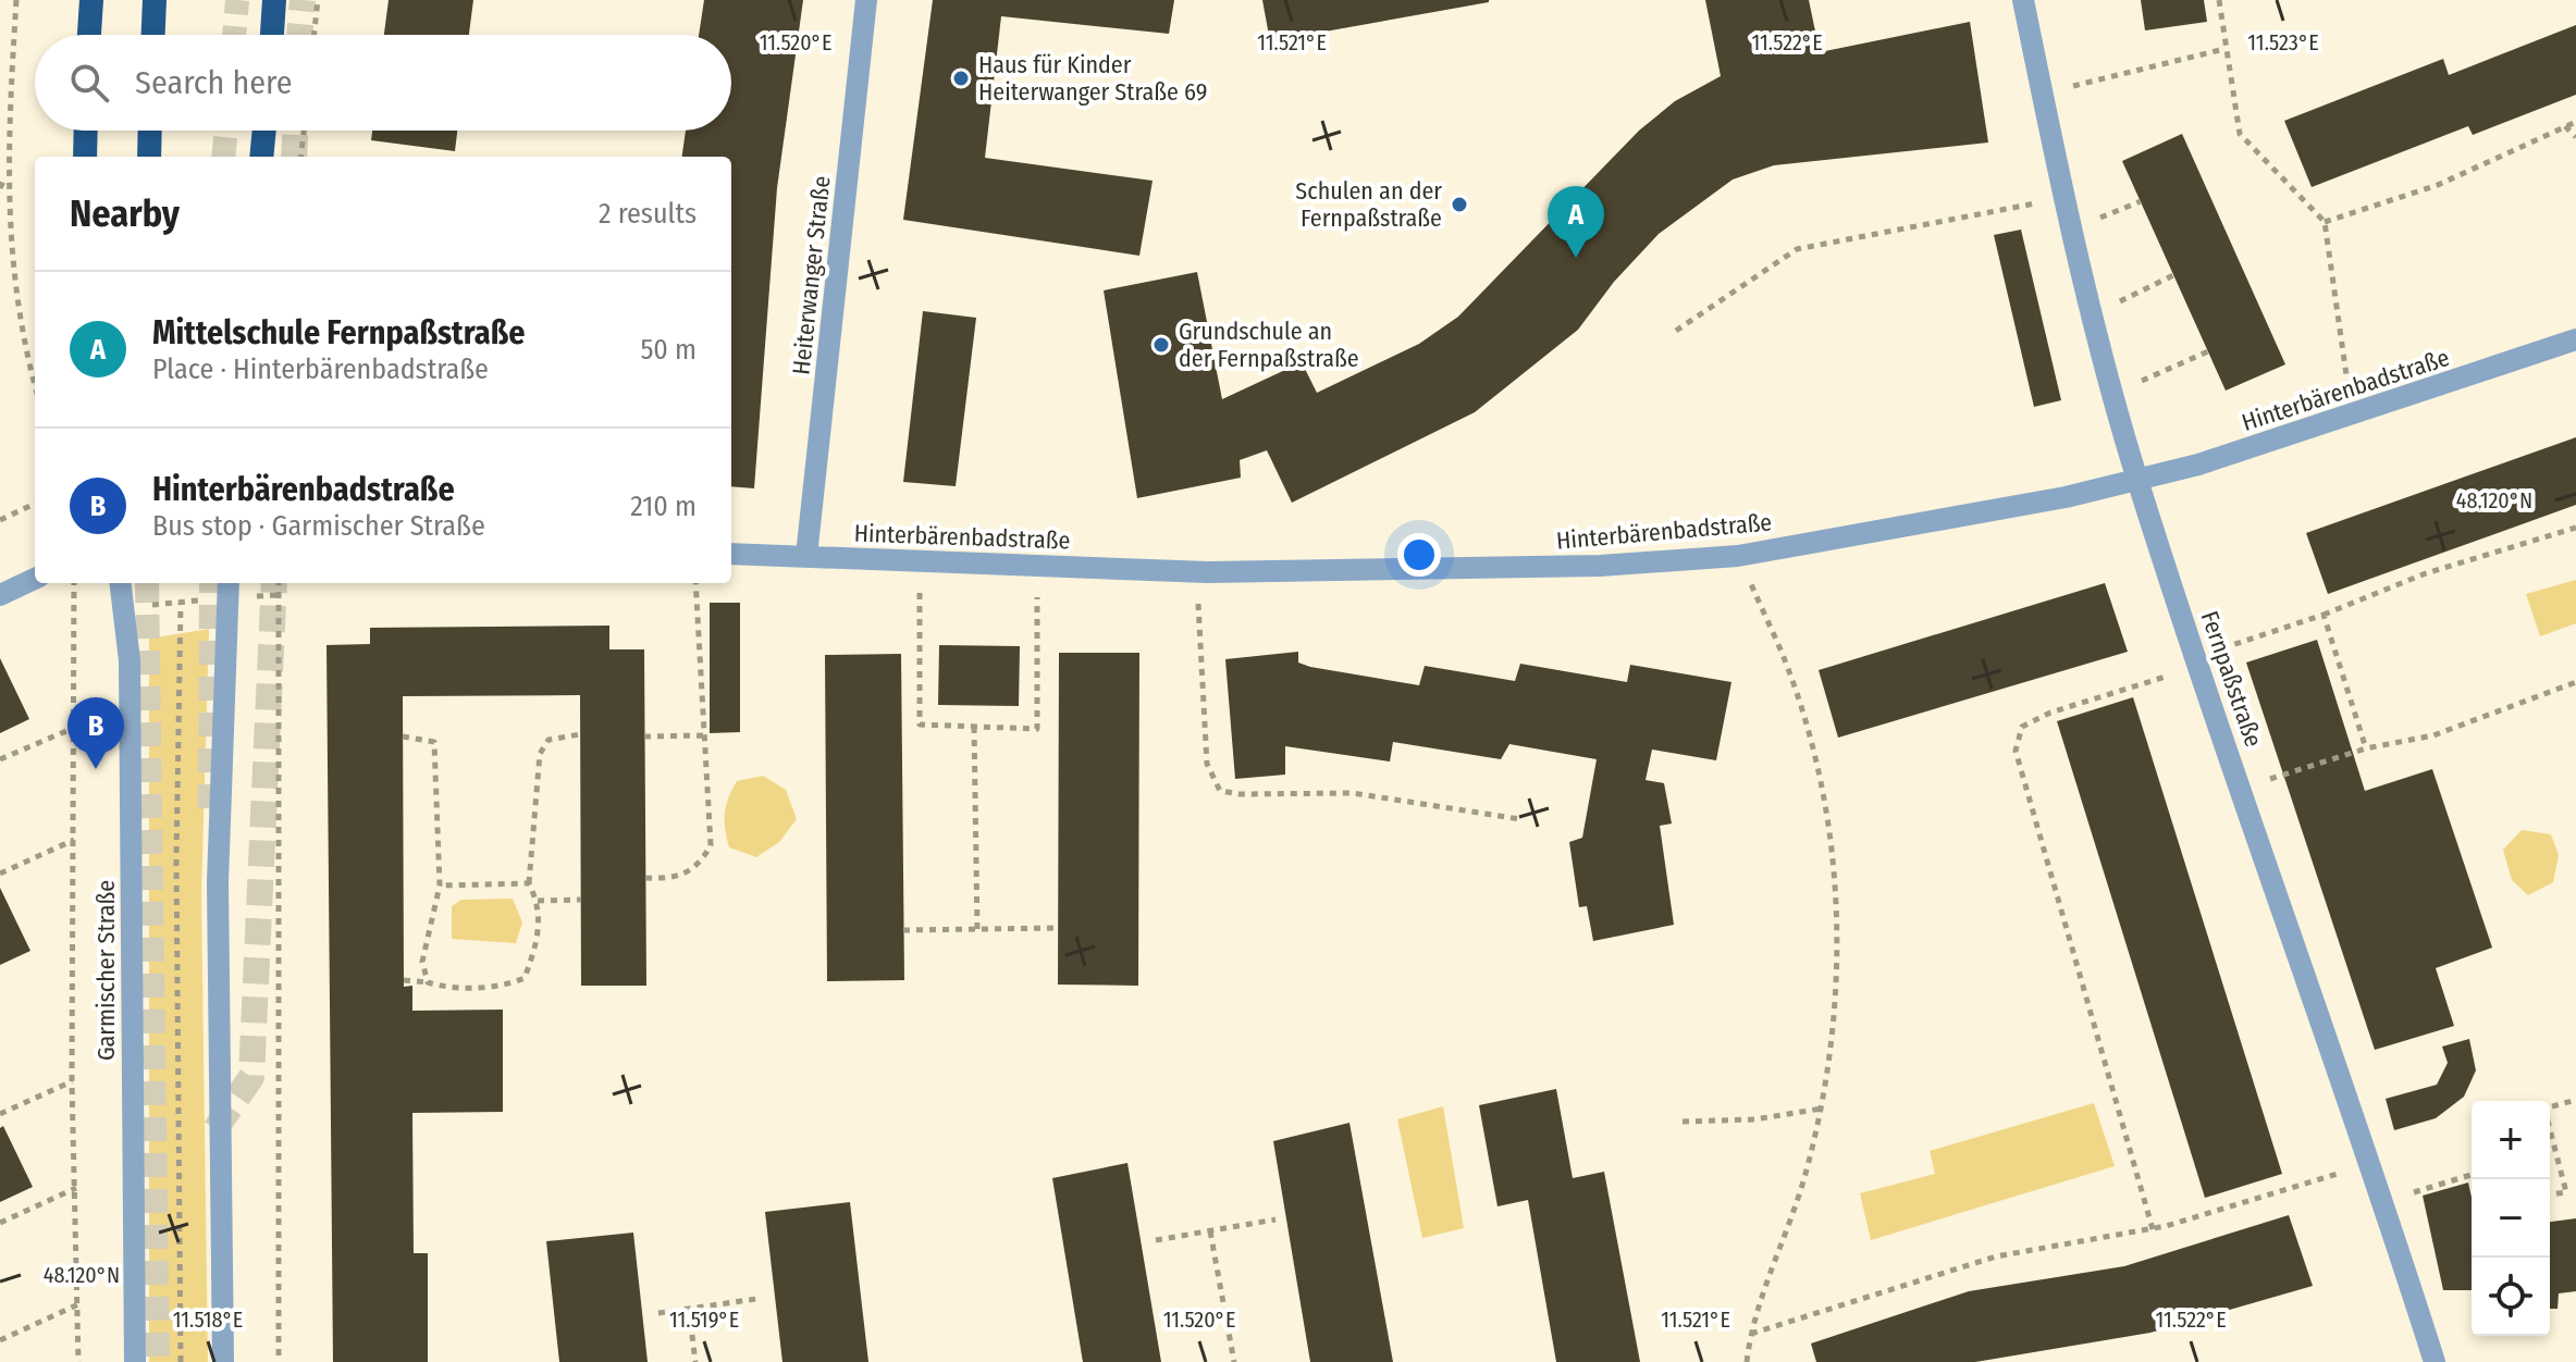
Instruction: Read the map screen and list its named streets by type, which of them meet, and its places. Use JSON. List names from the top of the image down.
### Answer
{
  "streets": {
    "street": [
      "Heiterwanger Straße",
      "Hinterbärenbadstraße",
      "Fernpaßstraße",
      "Garmischer Straße"
    ]
  },
  "crossings": [
    ["Heiterwanger Straße", "Hinterbärenbadstraße"],
    ["Hinterbärenbadstraße", "Fernpaßstraße"]
  ],
  "places": ["Haus für Kinder Heiterwanger Straße 69", "Schulen an der Fernpaßstraße", "Grundschule an der Fernpaßstraße"],
  "page": {
    "search": "Search here",
    "heading": ["Nearby", "2 results"],
    "pins": ["A", "B"],
    "list": [
      {
        "mark": "A",
        "name": "Mittelschule Fernpaßstraße",
        "note": "Place · Hinterbärenbadstraße",
        "value": "50 m"
      },
      {
        "mark": "B",
        "name": "Hinterbärenbadstraße",
        "note": "Bus stop · Garmischer Straße",
        "value": "210 m"
      }
    ],
    "map_buttons": ["+", "−"]
  },
  "coordinates": [
    "11.522°E",
    "11.523°E",
    "11.520°E",
    "11.521°E",
    "48.120°N",
    "11.518°E",
    "11.519°E"
  ]
}
